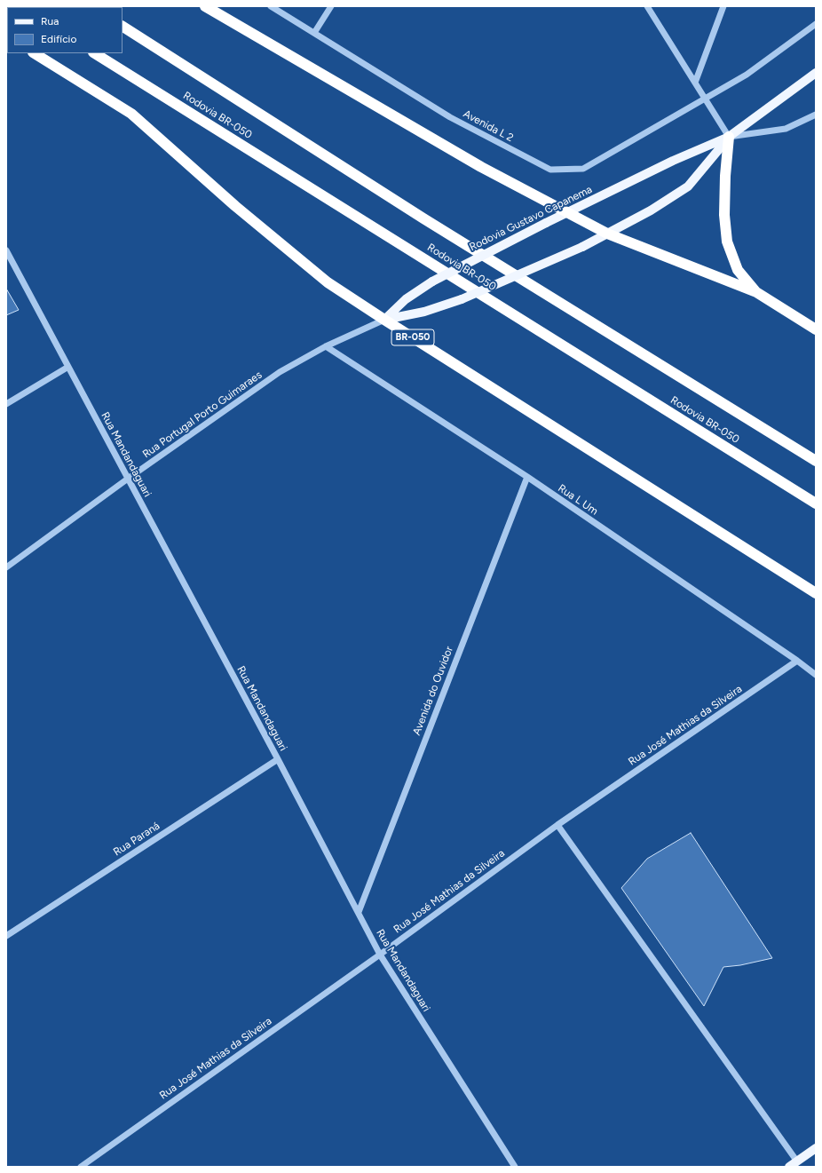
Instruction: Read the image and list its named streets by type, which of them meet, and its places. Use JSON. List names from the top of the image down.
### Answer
{
  "streets": {
    "highway": ["Rodovia BR-050", "BR-050"],
    "main road": ["Rodovia Gustavo Capanema"],
    "street": [
      "Avenida L 2",
      "Rua Portugal Porto Guimaraes",
      "Rua Mandandaguari",
      "Rua L Um",
      "Avenida do Ouvidor",
      "Rua José Mathias da Silveira",
      "Rua Paraná"
    ]
  },
  "crossings": [
    ["Rodovia Gustavo Capanema", "BR-050"],
    ["Rodovia Gustavo Capanema", "Rua Portugal Porto Guimaraes"],
    ["BR-050", "Rua Portugal Porto Guimaraes"],
    ["Rua Portugal Porto Guimaraes", "Rua Mandandaguari"],
    ["Rua Portugal Porto Guimaraes", "Rua L Um"],
    ["Rua Mandandaguari", "Avenida do Ouvidor"],
    ["Rua Mandandaguari", "Rua José Mathias da Silveira"],
    ["Rua Mandandaguari", "Rua Paraná"],
    ["Rua L Um", "Avenida do Ouvidor"],
    ["Rua L Um", "Rua José Mathias da Silveira"]
  ],
  "legend": ["Rua", "Edifício"]
}
